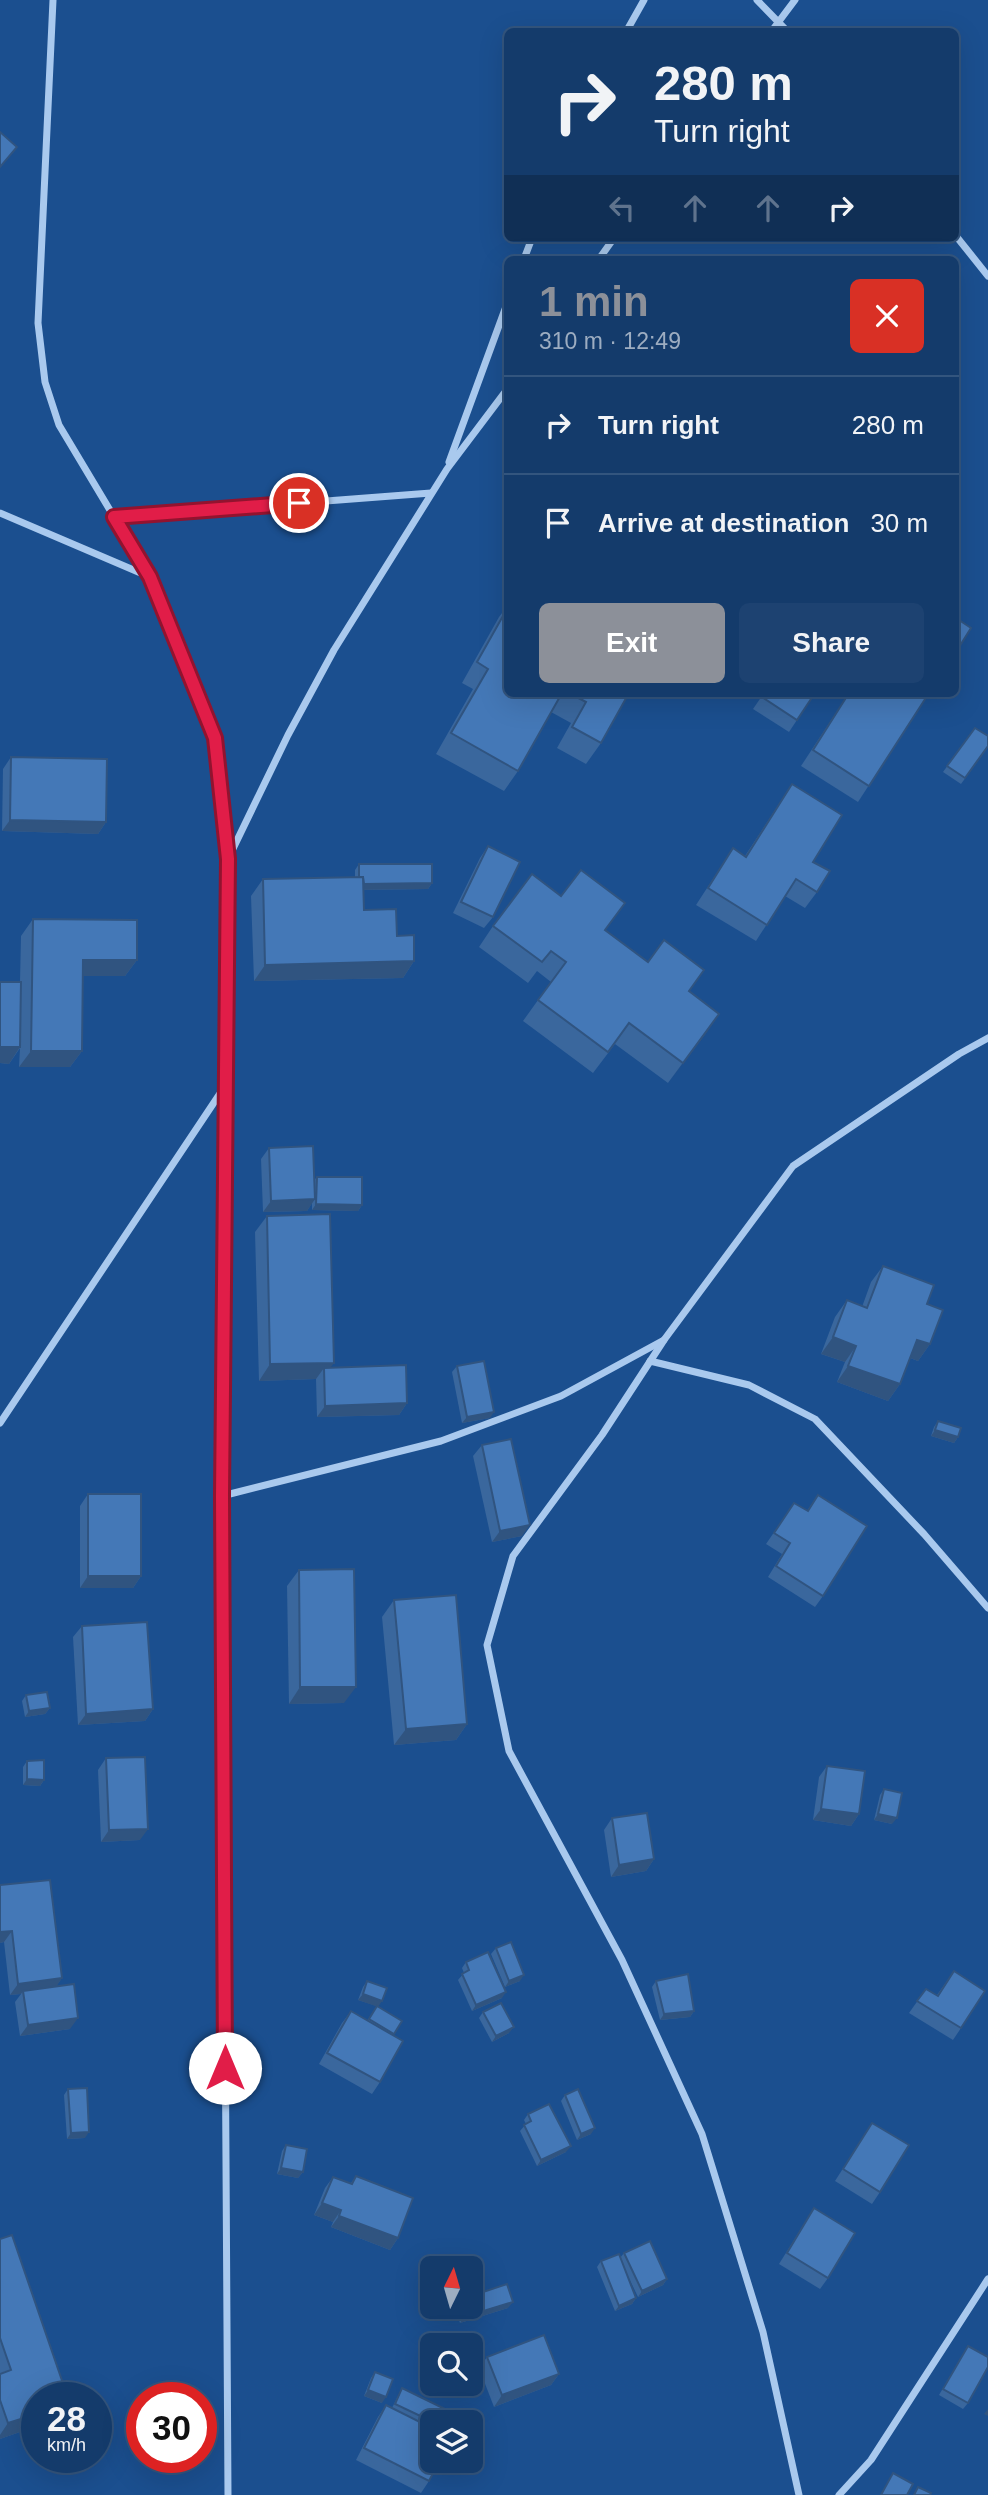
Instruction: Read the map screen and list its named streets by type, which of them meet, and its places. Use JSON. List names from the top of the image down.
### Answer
{
  "north": "top",
  "page": {
    "turn": ["280 m", "Turn right"],
    "heading": ["1 min", "310 m · 12:49"],
    "list": [
      {
        "name": "Turn right",
        "value": "280 m"
      },
      {
        "name": "Arrive at destination",
        "value": "30 m"
      }
    ],
    "buttons": ["Exit", "Share"],
    "speed": "28 km/h",
    "limit": "30"
  }
}
